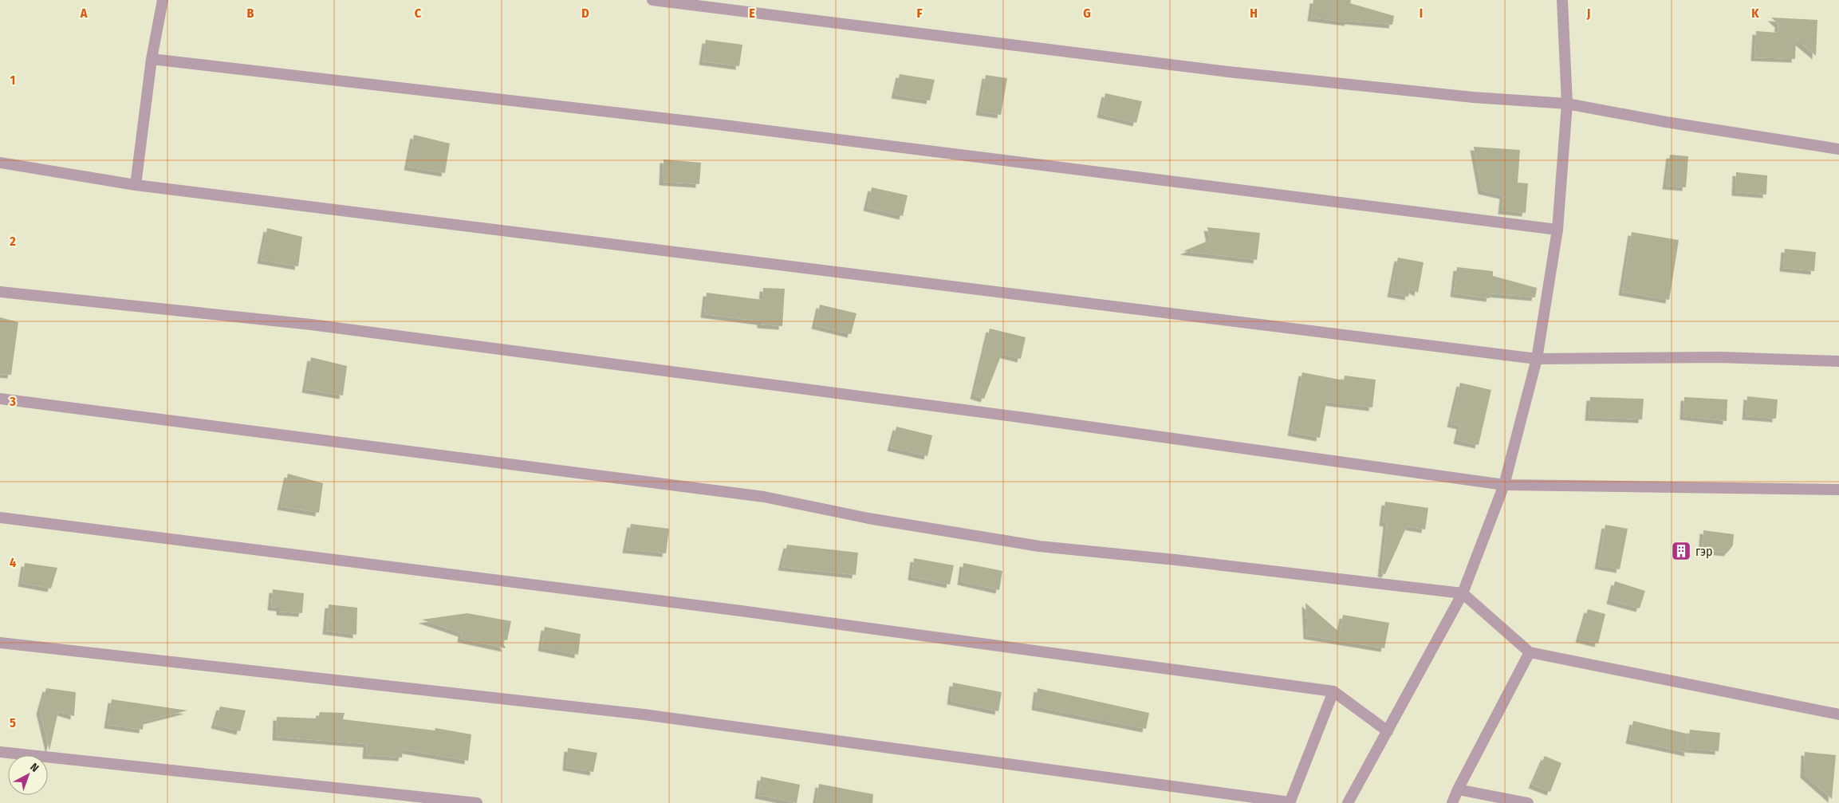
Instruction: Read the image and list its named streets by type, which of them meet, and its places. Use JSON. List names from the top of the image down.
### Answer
{
  "places": {
    "building": ["гэр"]
  },
  "north": "top right",
  "grid": {
    "columns": [
      "A",
      "B",
      "C",
      "D",
      "E",
      "F",
      "G",
      "H",
      "I",
      "J",
      "K"
    ],
    "rows": [
      "1",
      "2",
      "3",
      "4",
      "5"
    ]
  }
}
